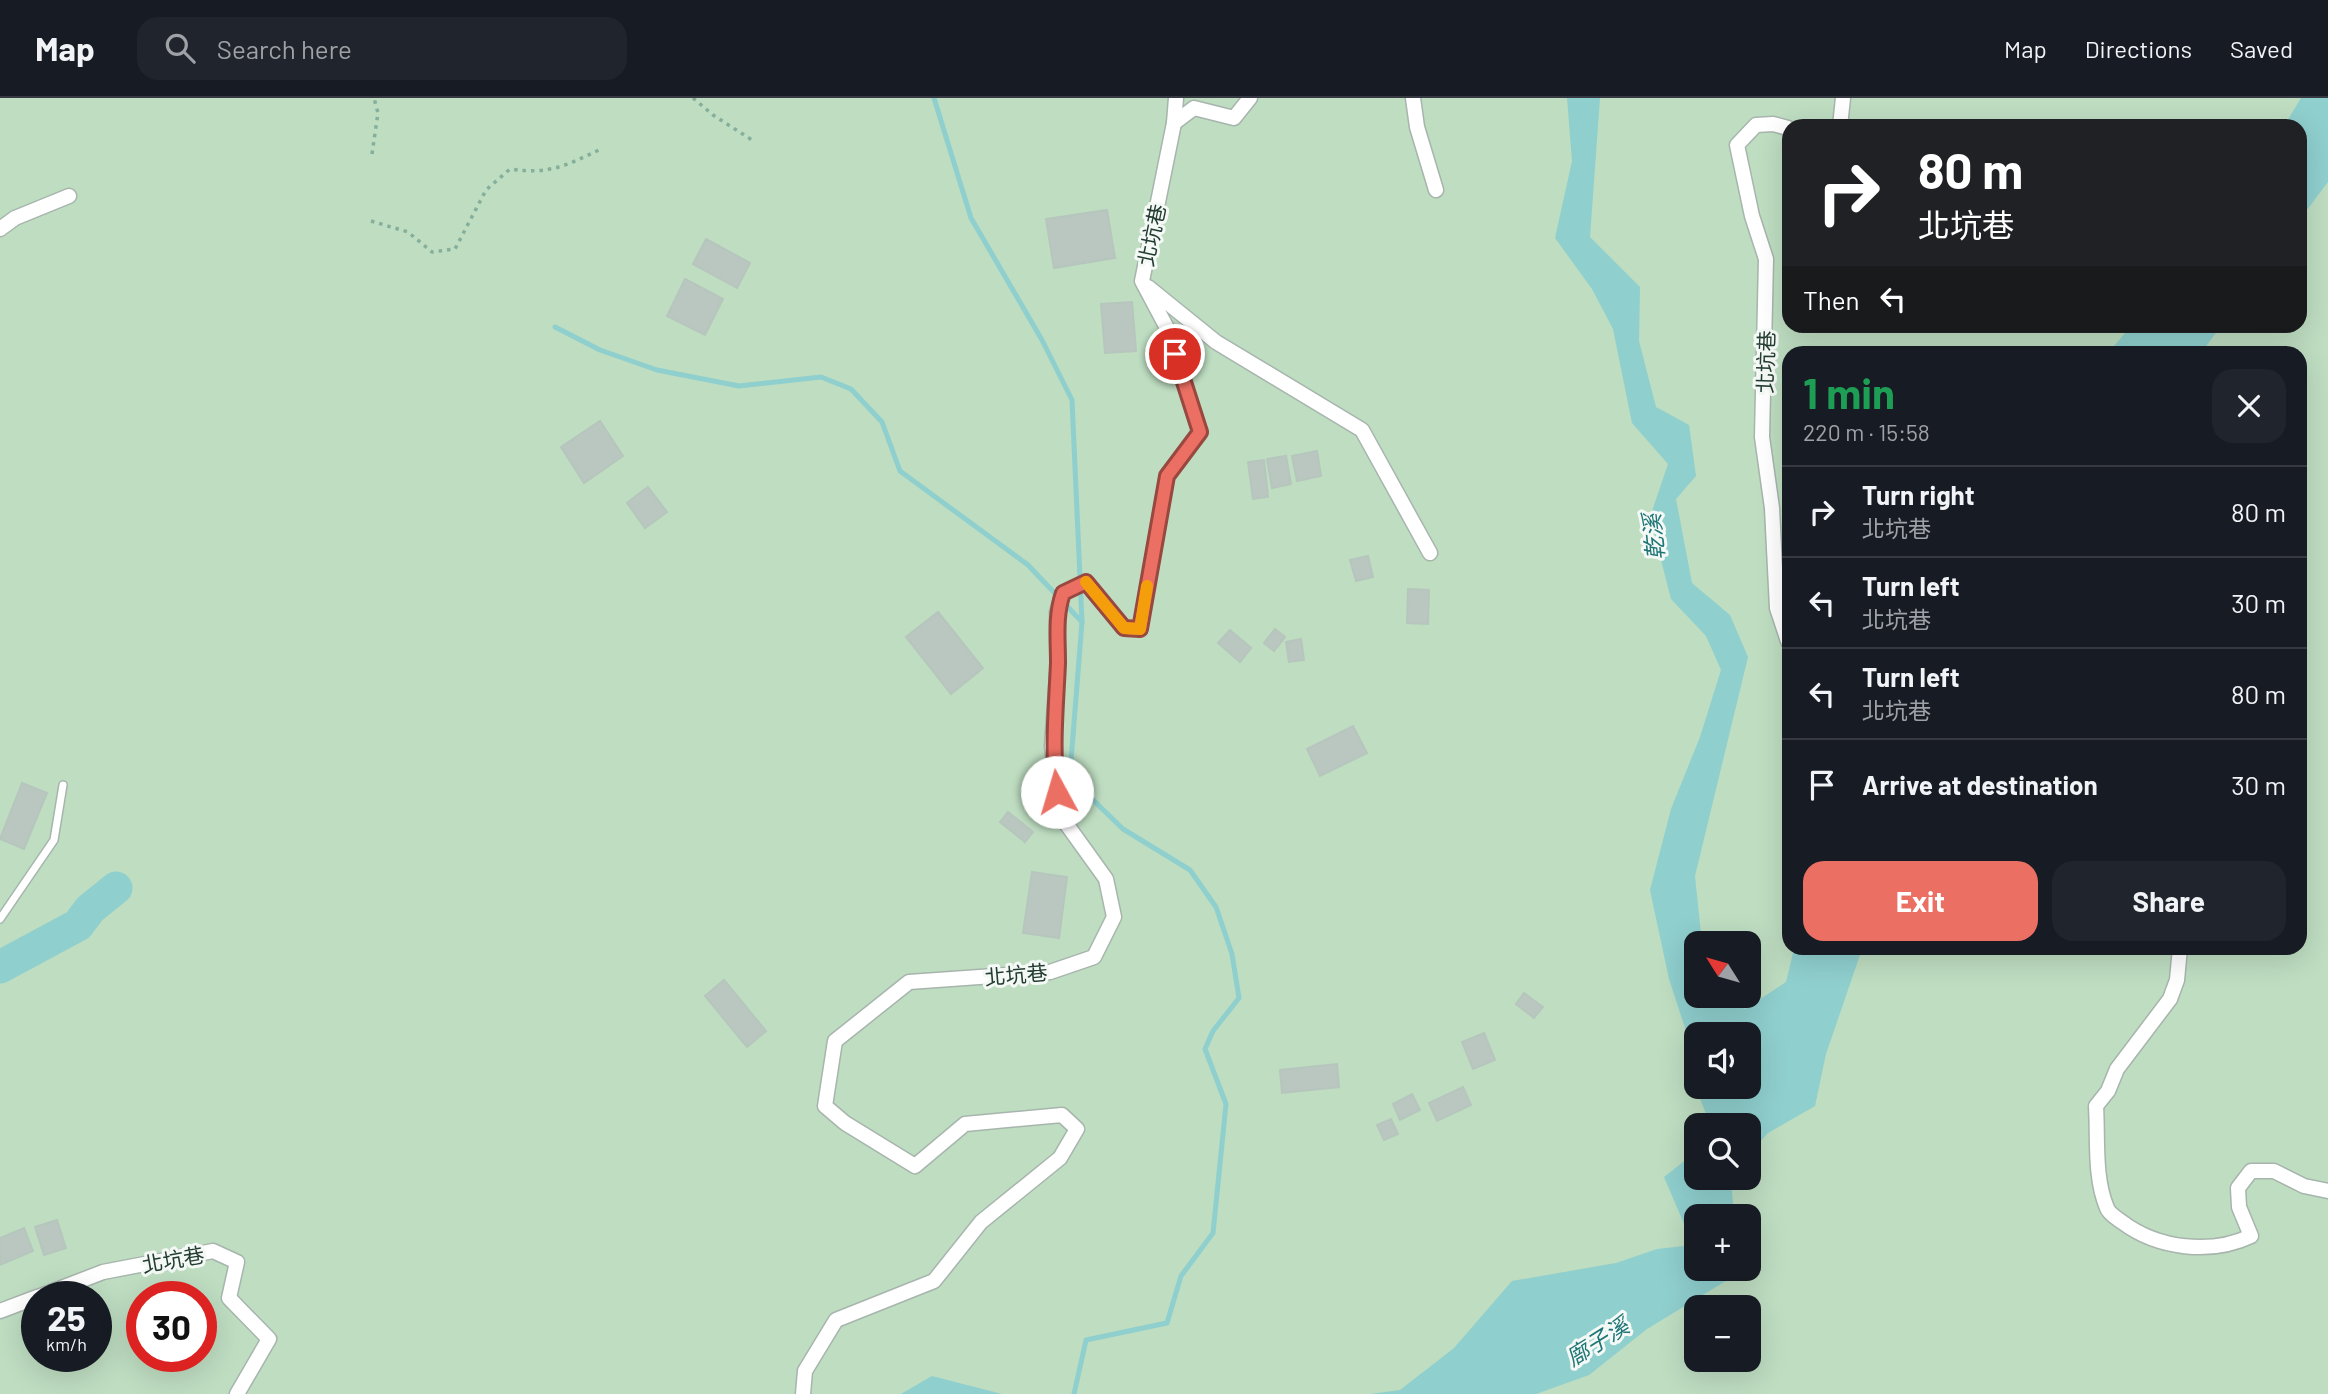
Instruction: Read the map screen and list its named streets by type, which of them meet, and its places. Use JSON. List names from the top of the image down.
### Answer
{
  "streets": {
    "street": ["北坑巷"]
  },
  "water": ["乾溪", "廍子溪"],
  "north": "top left",
  "page": {
    "header": "Map",
    "search": "Search here",
    "nav": ["Map", "Directions", "Saved"],
    "turn": ["80 m", "北坑巷"],
    "then": "Then",
    "heading": ["1 min", "220 m · 15:58"],
    "list": [
      {
        "name": "Turn right",
        "note": "北坑巷",
        "value": "80 m"
      },
      {
        "name": "Turn left",
        "note": "北坑巷",
        "value": "30 m"
      },
      {
        "name": "Turn left",
        "note": "北坑巷",
        "value": "80 m"
      },
      {
        "name": "Arrive at destination",
        "value": "30 m"
      }
    ],
    "buttons": ["Exit", "Share"],
    "map_buttons": ["+", "−"],
    "speed": "25 km/h",
    "limit": "30"
  }
}
